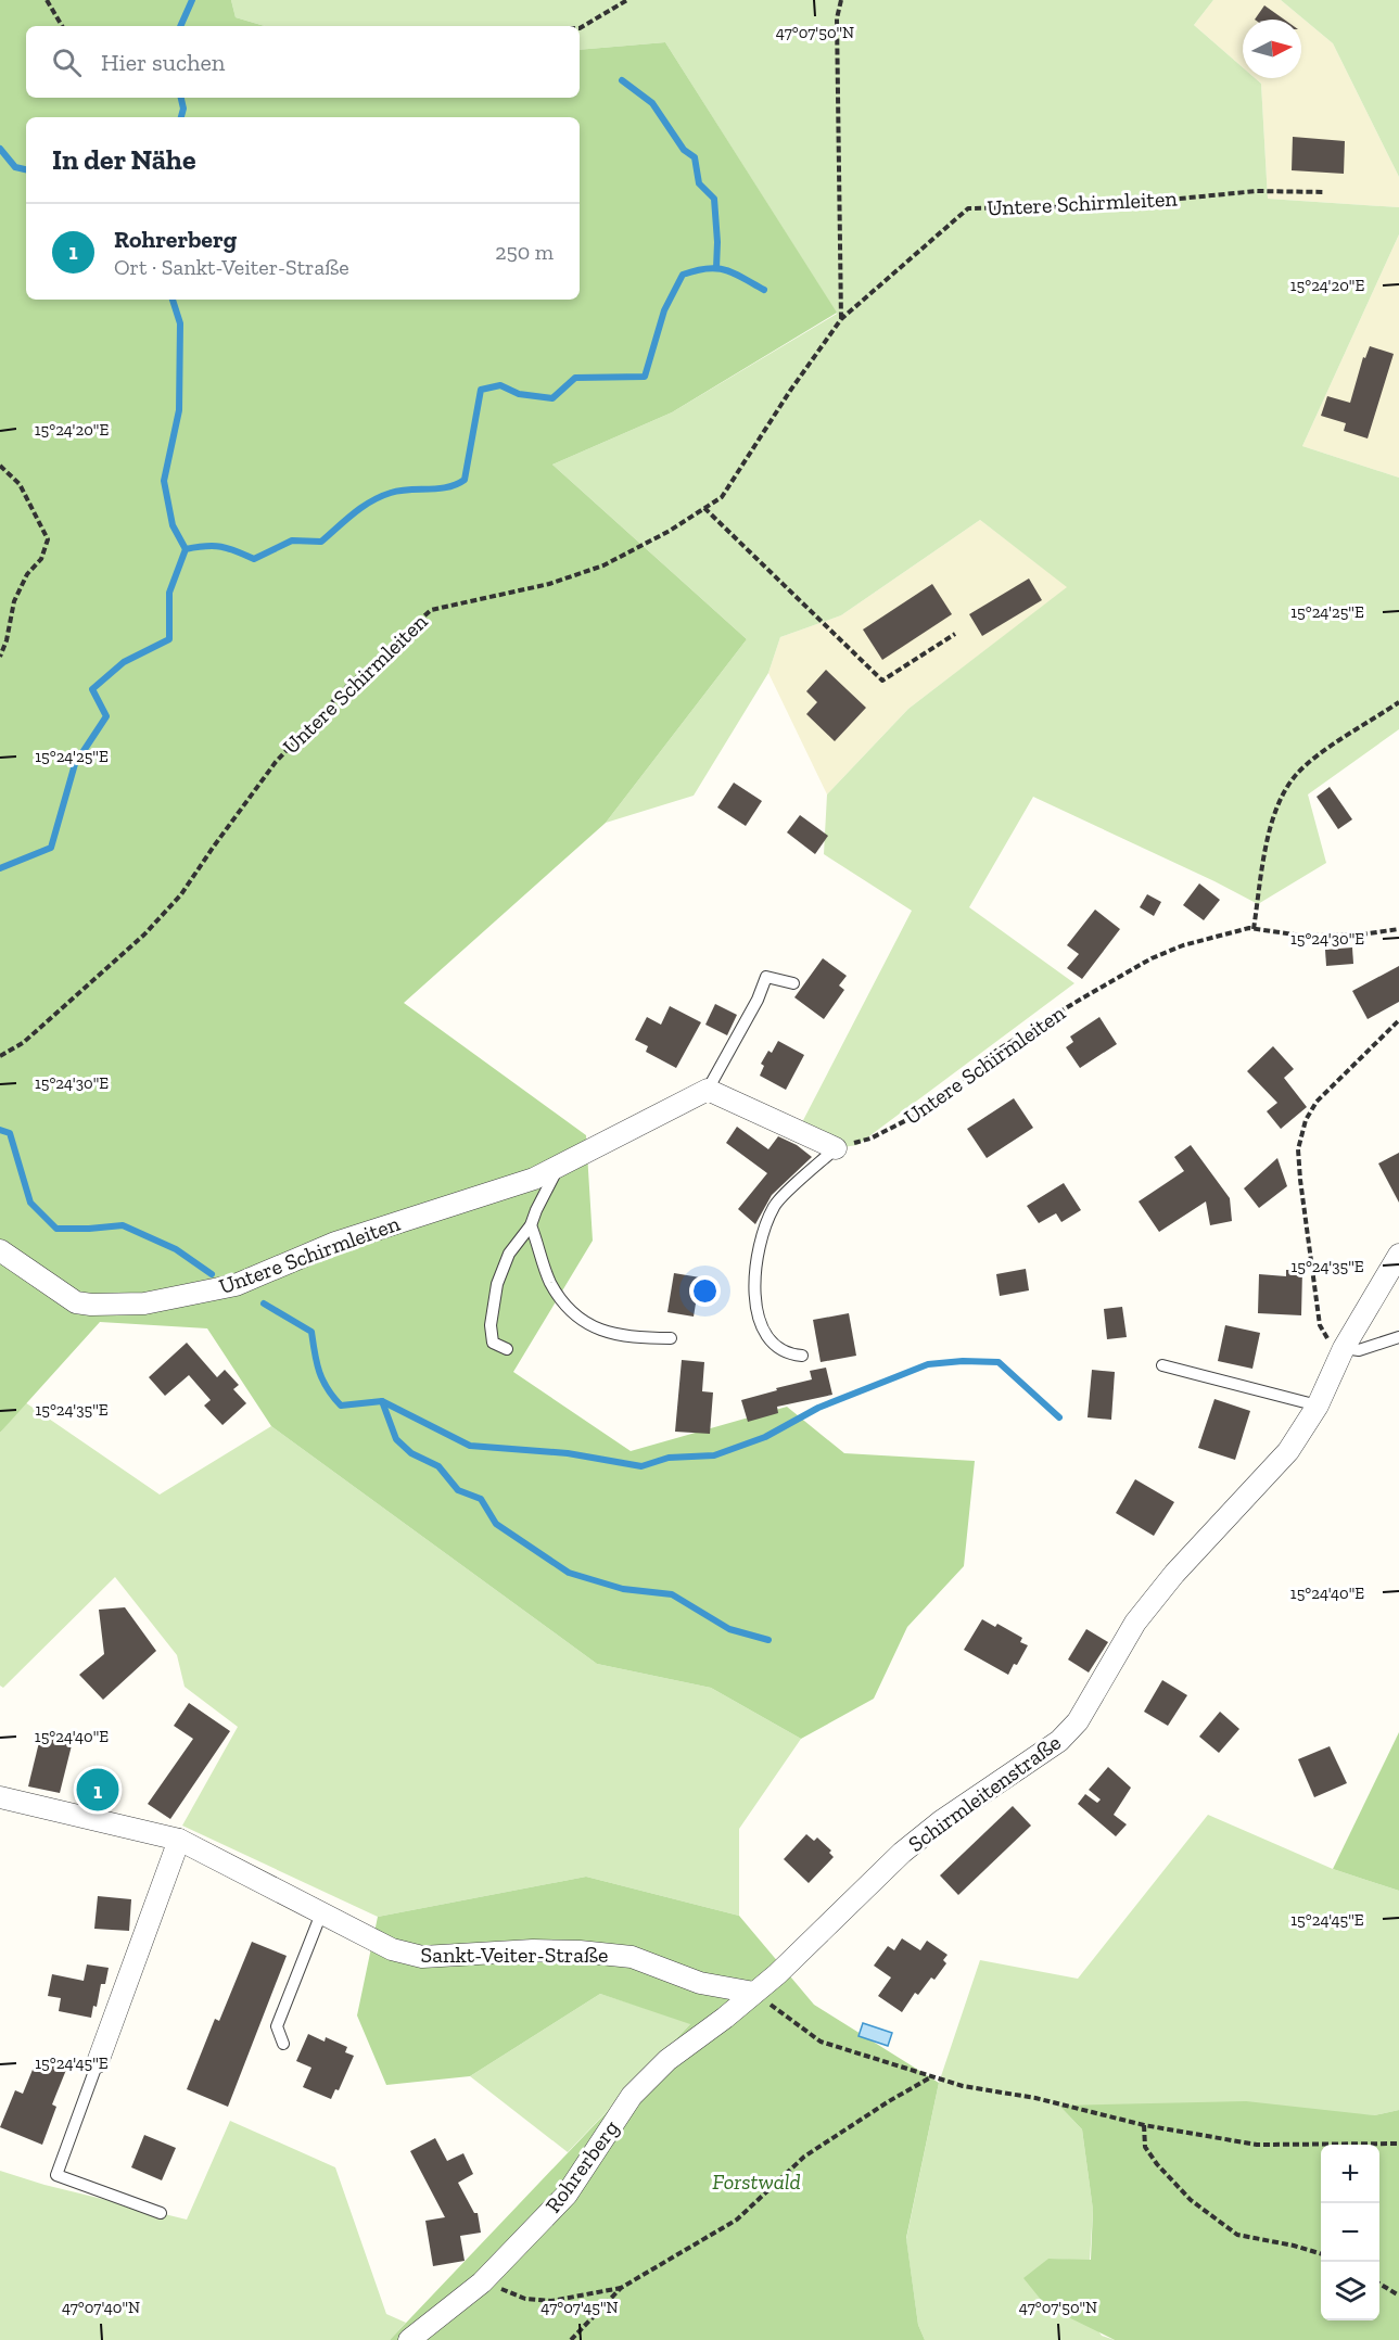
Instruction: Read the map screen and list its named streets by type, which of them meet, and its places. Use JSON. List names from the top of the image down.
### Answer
{
  "streets": {
    "street": [
      "Untere Schirmleiten",
      "Schirmleitenstraße",
      "Sankt-Veiter-Straße",
      "Rohrerberg"
    ]
  },
  "crossings": [
    ["Schirmleitenstraße", "Sankt-Veiter-Straße"],
    ["Schirmleitenstraße", "Rohrerberg"],
    ["Sankt-Veiter-Straße", "Rohrerberg"]
  ],
  "parks": ["Forstwald"],
  "north": "right",
  "page": {
    "search": "Hier suchen",
    "heading": "In der Nähe",
    "list": [
      {
        "mark": "1",
        "name": "Rohrerberg",
        "note": "Ort · Sankt-Veiter-Straße",
        "value": "250 m"
      }
    ],
    "pins": "1",
    "map_buttons": ["+", "−"]
  },
  "coordinates": [
    "47°07'50\"N",
    "15°24'20\"E",
    "15°24'25\"E",
    "15°24'30\"E",
    "15°24'35\"E",
    "15°24'40\"E",
    "15°24'45\"E",
    "47°07'40\"N",
    "47°07'45\"N"
  ]
}
